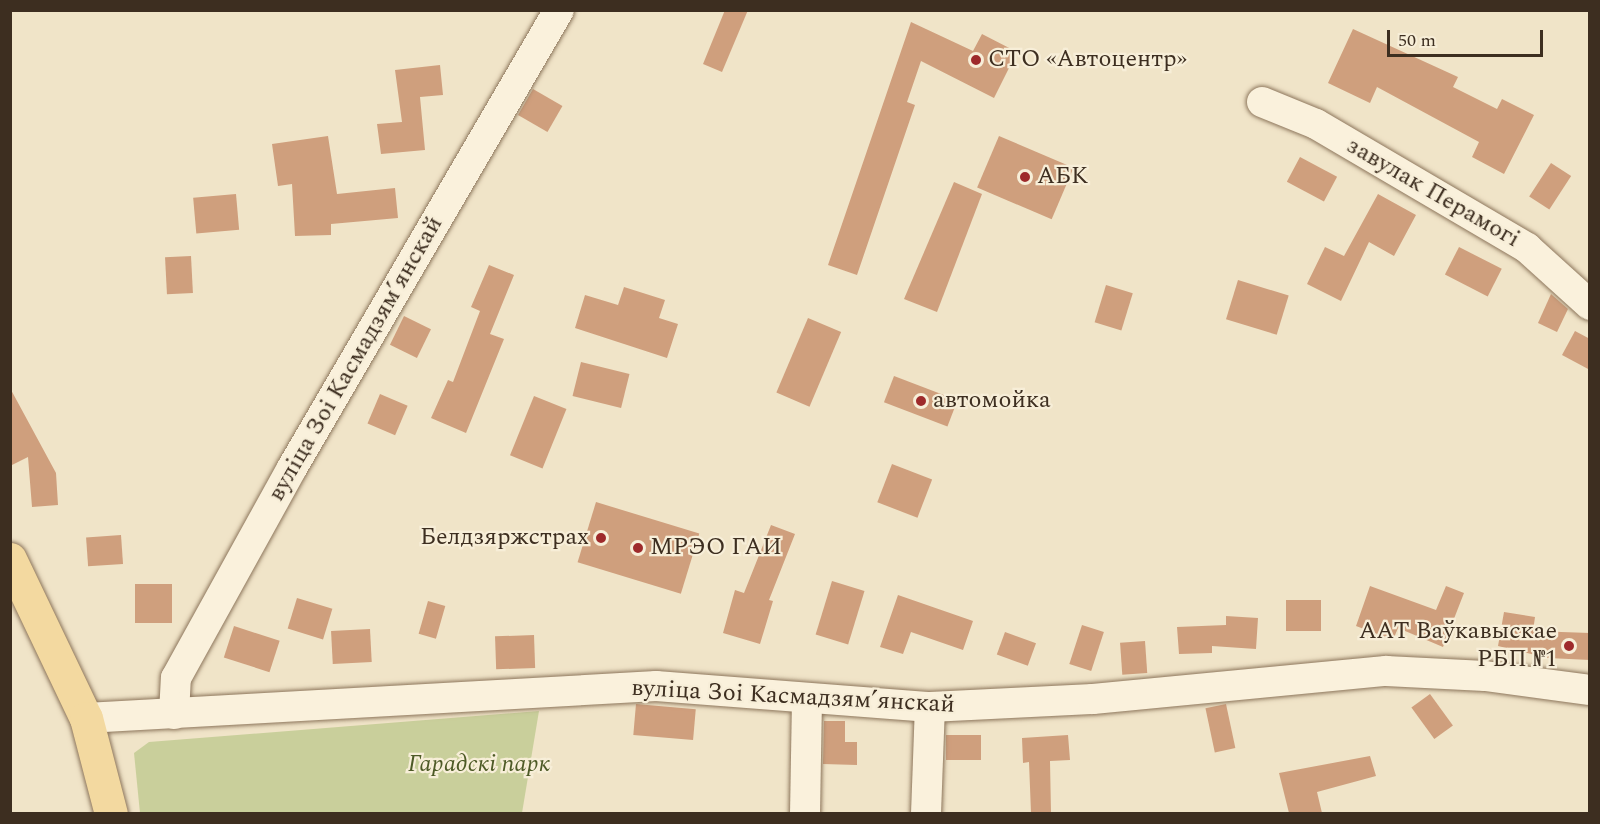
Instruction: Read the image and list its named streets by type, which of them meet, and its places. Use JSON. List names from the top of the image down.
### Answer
{
  "streets": {
    "street": ["завулак Перамогі", "вуліца Зоі Касмадзямʼянскай"]
  },
  "parks": ["Гарадскі парк"],
  "places": [
    "СТО «Автоцентр»",
    "АБК",
    "автомойка",
    "Белдзяржстрах",
    "МРЭО ГАИ",
    "ААТ Ваўкавыскае РБП №1"
  ],
  "scale_bar": "50 m"
}
